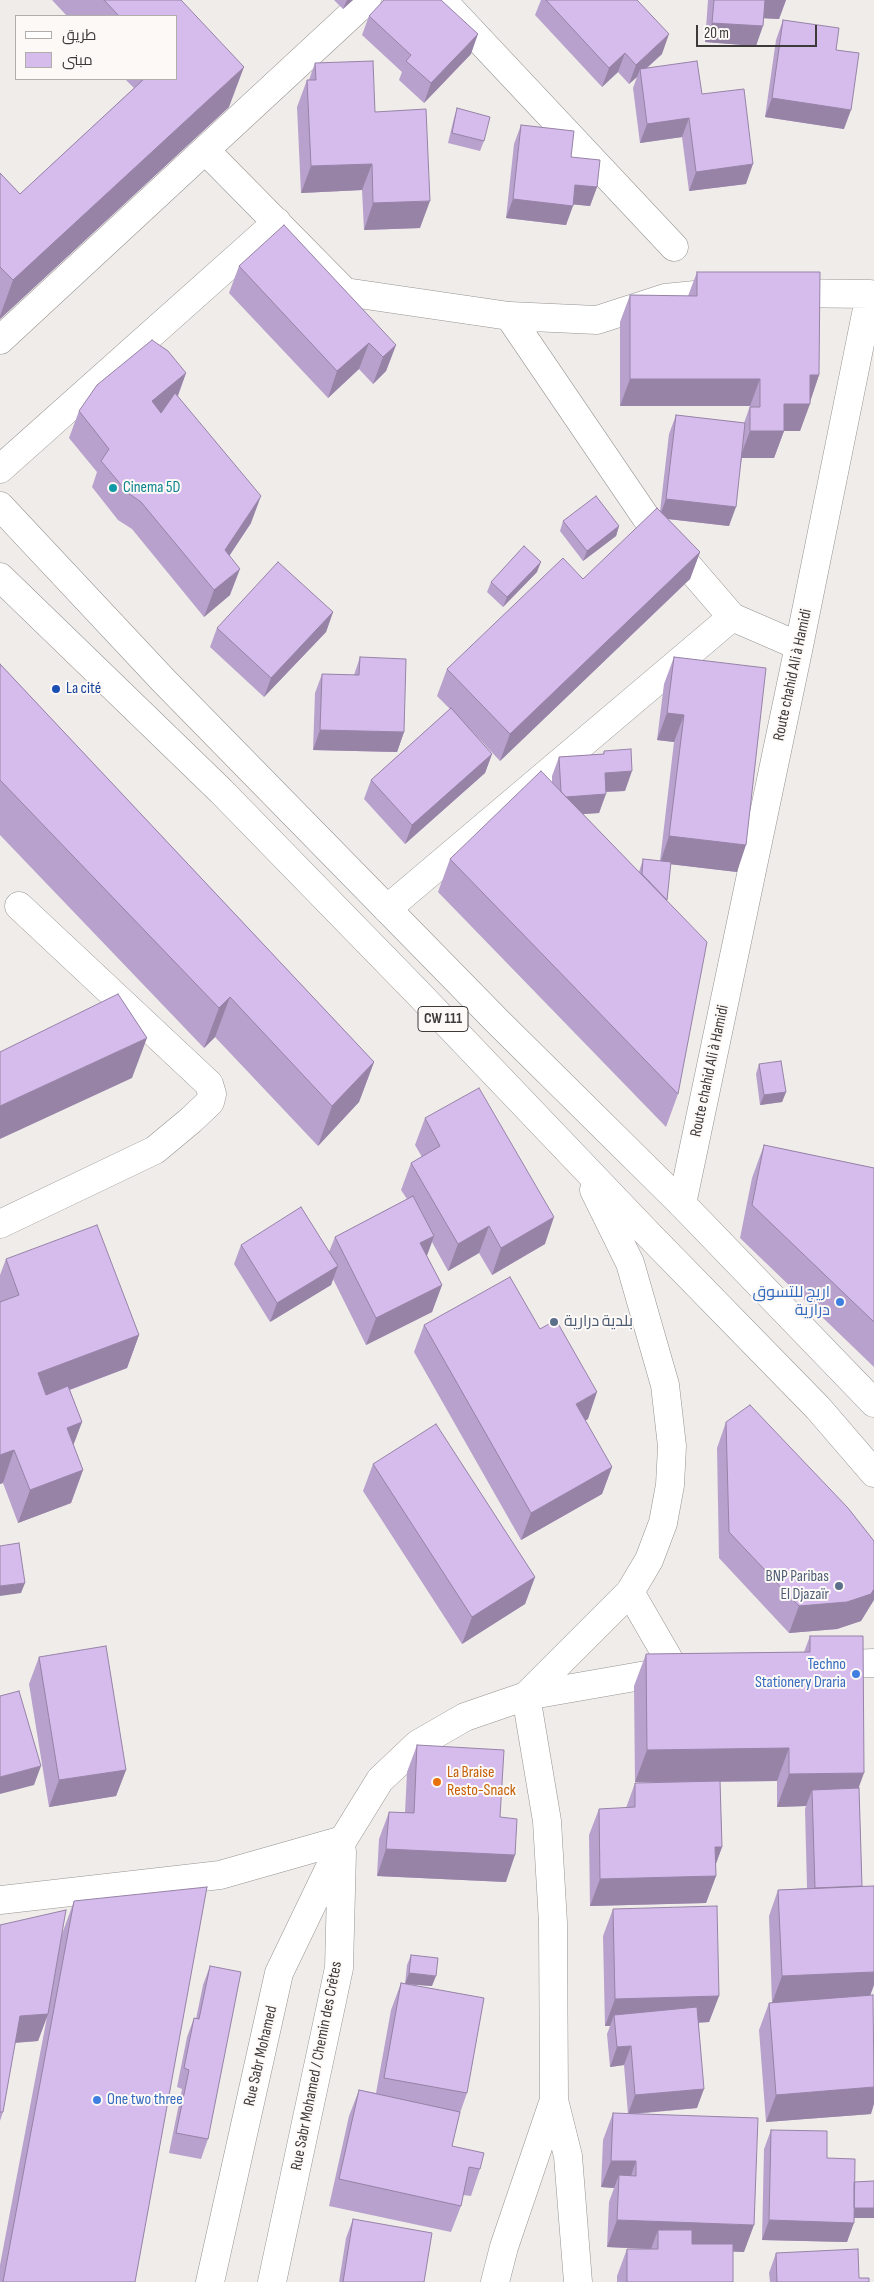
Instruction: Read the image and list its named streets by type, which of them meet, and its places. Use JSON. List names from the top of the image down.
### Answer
{
  "streets": {
    "street": [
      "Route chahid Ali à Hamidi",
      "CW 111",
      "Rue Sabr Mohamed",
      "Rue Sabr Mohamed / Chemin des Crêtes"
    ]
  },
  "crossings": [
    ["Rue Sabr Mohamed", "Rue Sabr Mohamed / Chemin des Crêtes"]
  ],
  "places": [
    "Cinema 5D",
    "La cité",
    "اريج للتسوق درارية",
    "بلدية درارية",
    "BNP Paribas El Djazaïr",
    "Techno Stationery Draria",
    "La Braise Resto-Snack",
    "One two three"
  ],
  "legend": ["طريق", "مبنى"],
  "scale_bar": "20 m"
}
